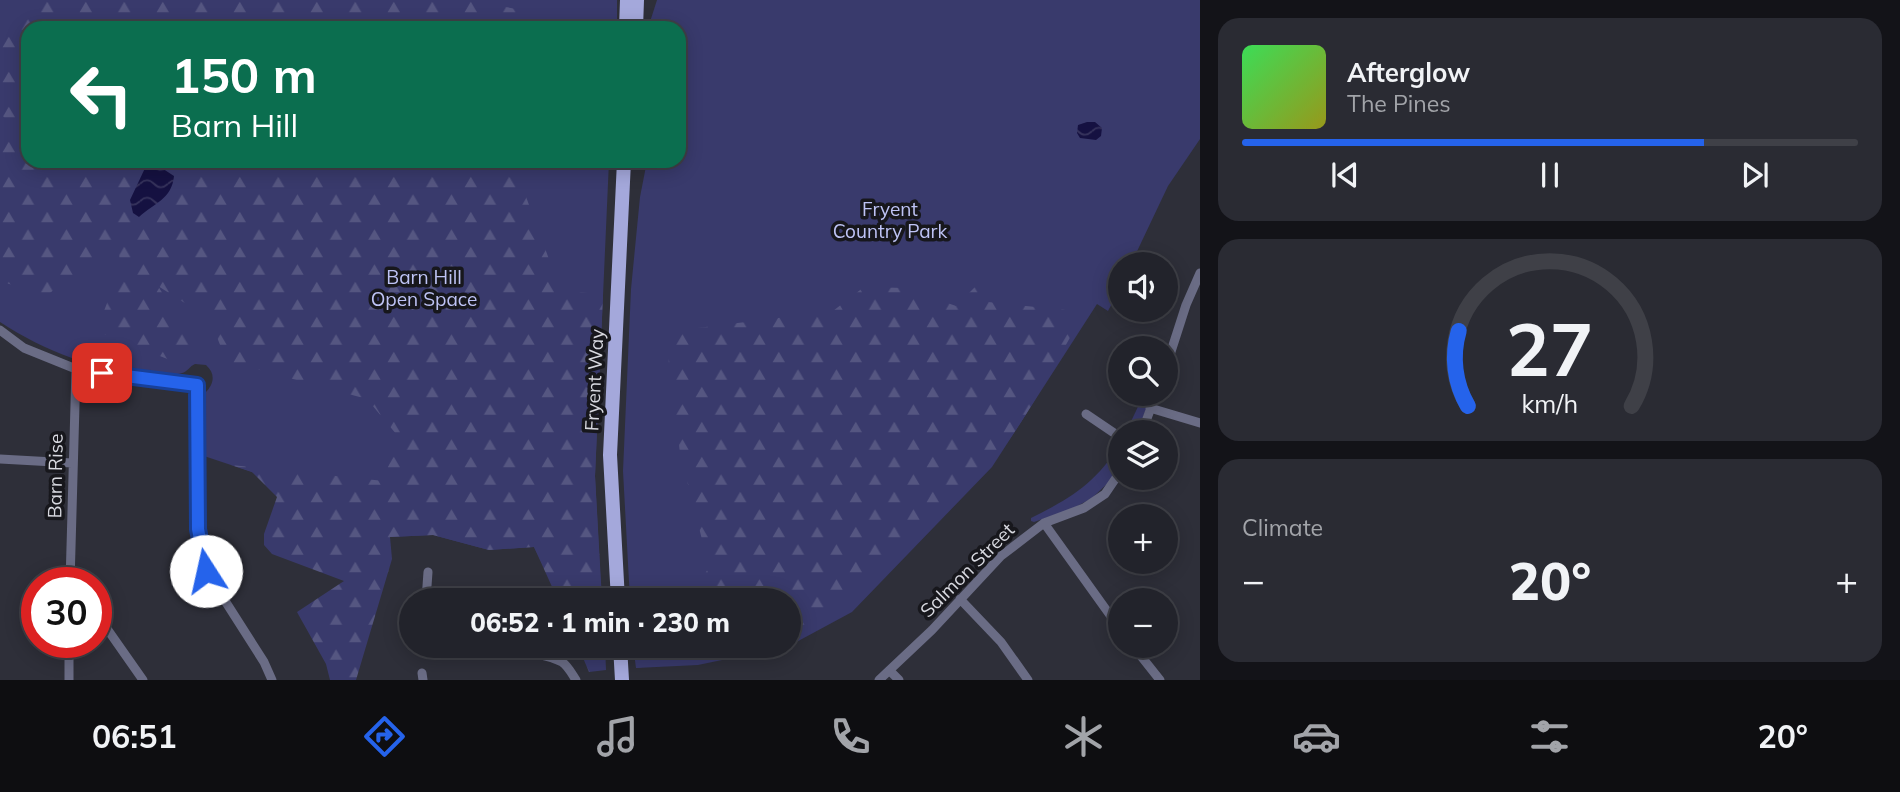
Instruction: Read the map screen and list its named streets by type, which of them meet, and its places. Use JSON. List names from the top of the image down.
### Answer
{
  "streets": {
    "main road": ["Fryent Way"],
    "street": ["Barn Rise", "Salmon Street"]
  },
  "parks": ["Fryent Country Park", "Barn Hill Open Space"],
  "page": {
    "turn": ["150 m", "Barn Hill"],
    "song": ["Afterglow", "The Pines"],
    "map_buttons": ["+", "−"],
    "tile": "Climate",
    "heat": ["−", "20°", "+"],
    "limit": "30",
    "trip": "06:52 · 1 min · 230 m",
    "tabs": ["06:51", "20°"],
    "gauge": ["27", "km/h"]
  }
}
